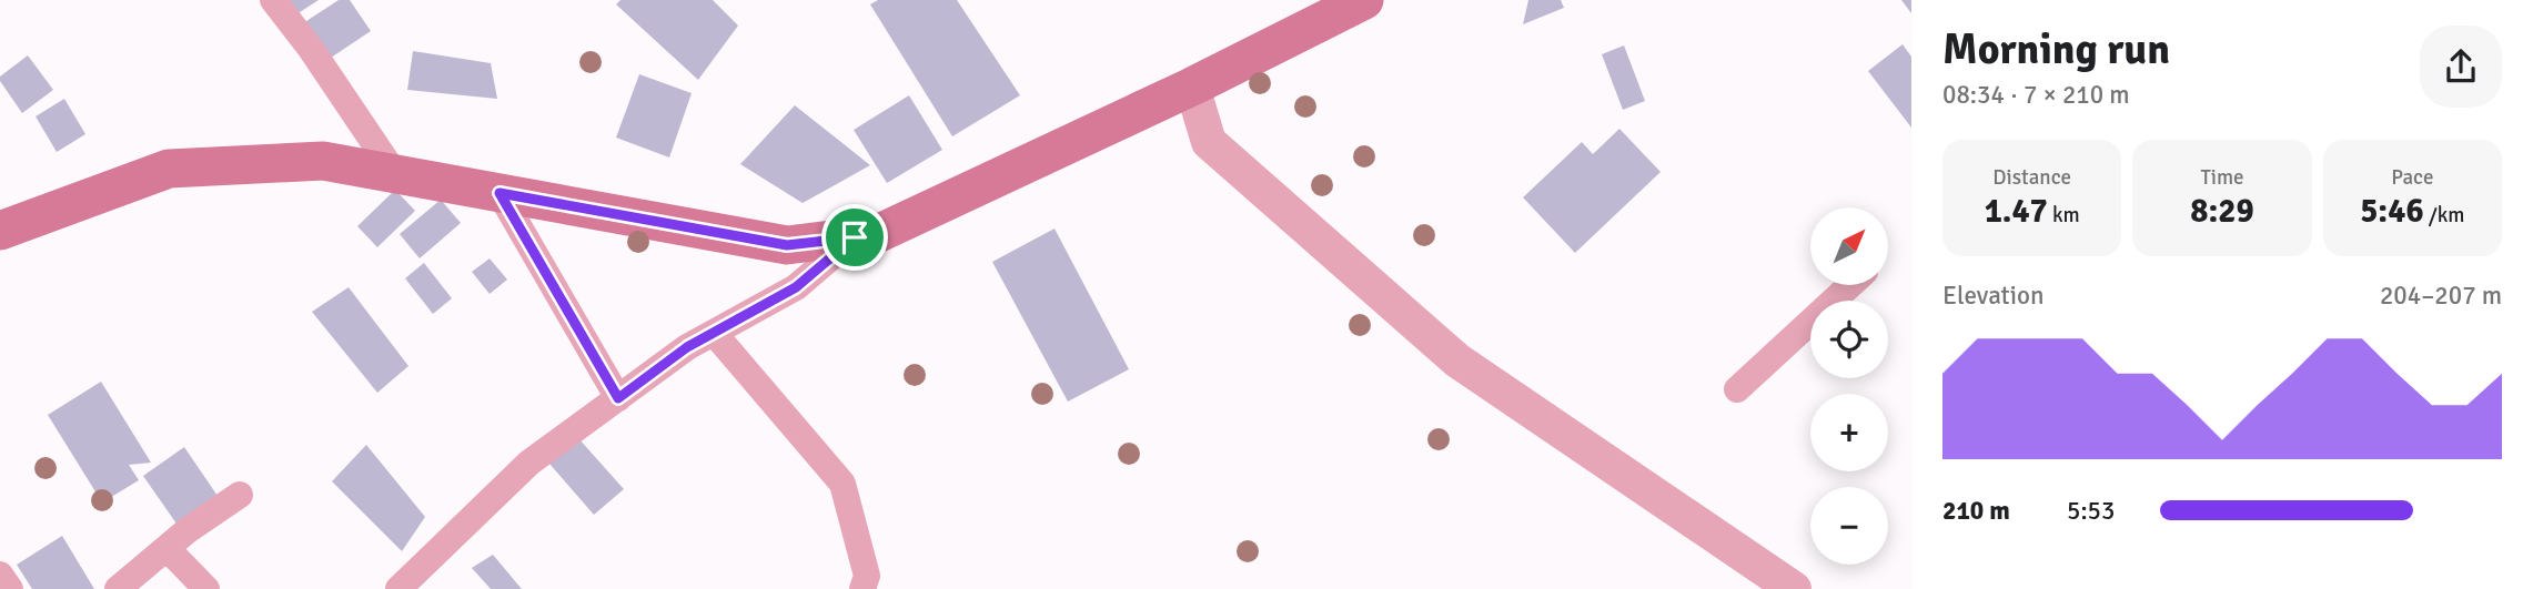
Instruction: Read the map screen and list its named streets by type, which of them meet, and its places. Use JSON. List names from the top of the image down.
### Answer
{
  "north": "top right",
  "page": {
    "heading": ["Morning run", "08:34 · 7 × 210 m"],
    "stats": [
      ["Distance", "1.47 km"],
      ["Time", "8:29"],
      ["Pace", "5:46 /km"]
    ],
    "map_buttons": ["+", "−"],
    "chart": ["Elevation", "204–207 m"],
    "list": [
      {
        "name": "210 m",
        "note": "5:53"
      }
    ]
  }
}
